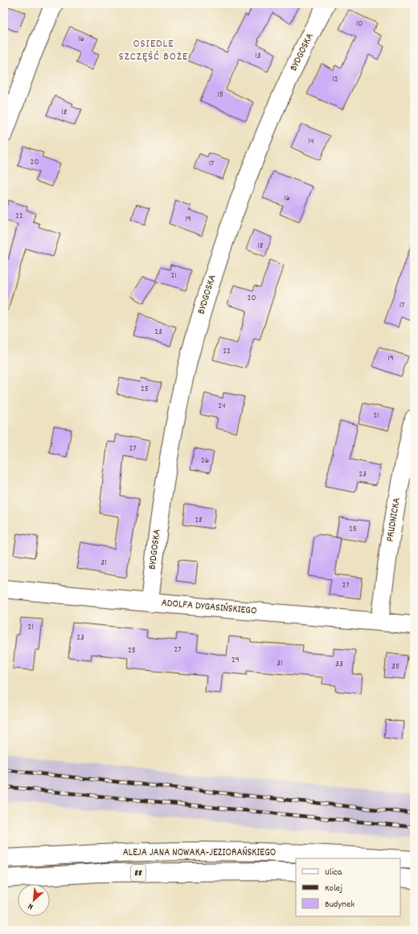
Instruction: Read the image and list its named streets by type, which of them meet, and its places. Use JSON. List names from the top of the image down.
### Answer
{
  "streets": {
    "street": [
      "BYDGOSKA",
      "PRUDNICKA",
      "ADOLFA DYGASIŃSKIEGO",
      "ALEJA JANA NOWAKA-JEZIORAŃSKIEGO",
      "88"
    ]
  },
  "crossings": [
    ["BYDGOSKA", "ADOLFA DYGASIŃSKIEGO"],
    ["PRUDNICKA", "ADOLFA DYGASIŃSKIEGO"]
  ],
  "districts": ["OSIEDLE SZCZĘŚĆ BOŻE"],
  "house_numbers": [
    "10",
    "16",
    "13",
    "12",
    "15",
    "18",
    "14",
    "20",
    "17",
    "16",
    "22",
    "19",
    "18",
    "21",
    "20",
    "17",
    "23",
    "22",
    "19",
    "25",
    "24",
    "21",
    "27",
    "26",
    "23",
    "28",
    "25",
    "31",
    "27",
    "21",
    "23",
    "27",
    "25",
    "29",
    "31",
    "33",
    "35"
  ],
  "legend": ["Ulica", "Kolej", "Budynek"],
  "north": "bottom left"
}
